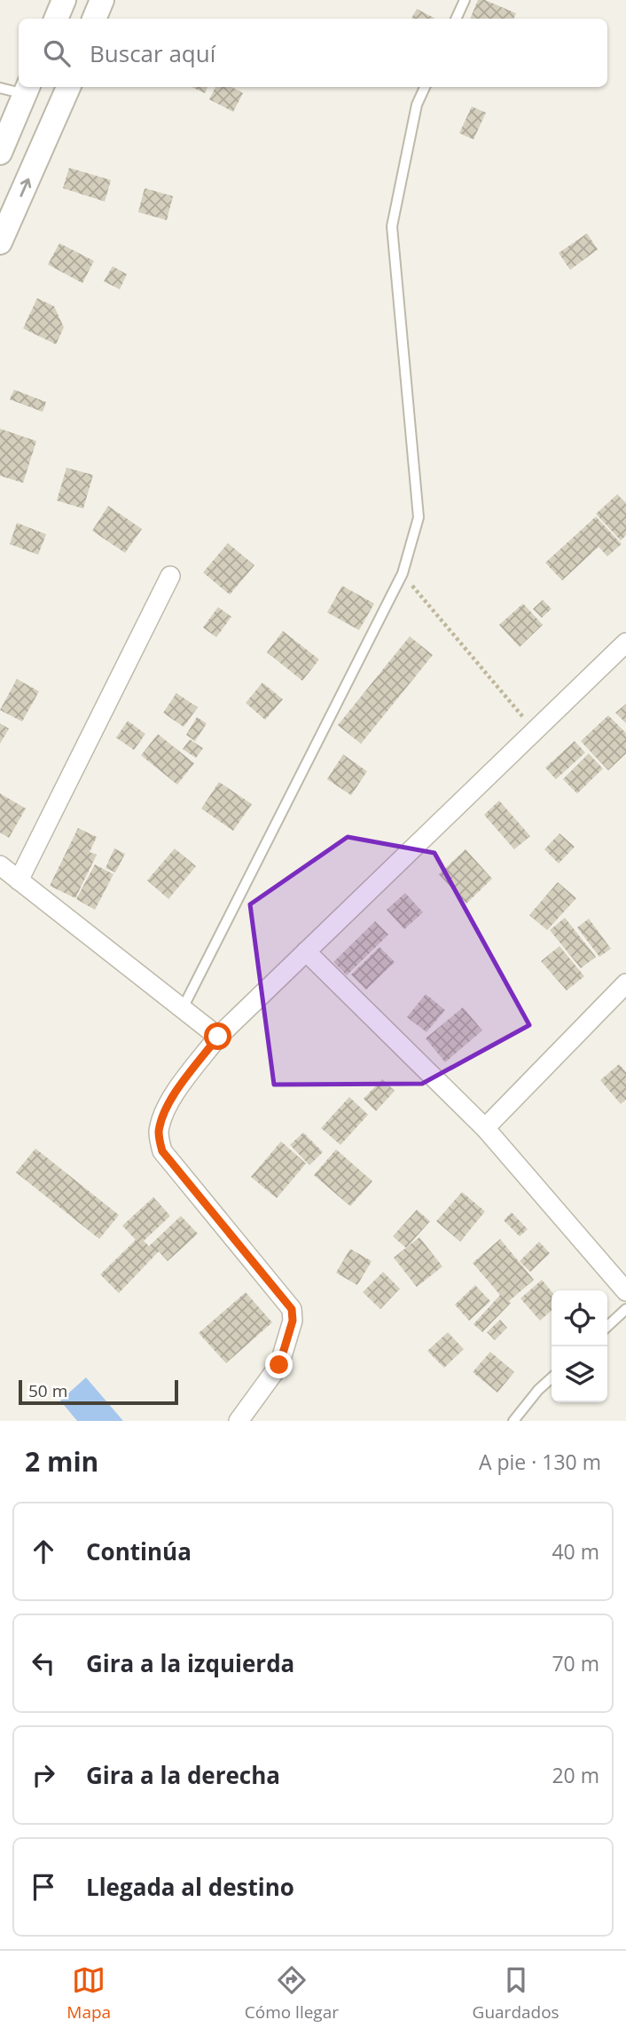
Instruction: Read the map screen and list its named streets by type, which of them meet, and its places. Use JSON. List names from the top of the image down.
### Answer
{
  "scale_bar": "50 m",
  "page": {
    "search": "Buscar aquí",
    "scale": "50 m",
    "heading": ["2 min", "A pie · 130 m"],
    "list": [
      ["Continúa", "40 m"],
      ["Gira a la izquierda", "70 m"],
      ["Gira a la derecha", "20 m"],
      "Llegada al destino"
    ],
    "nav": ["Mapa", "Cómo llegar", "Guardados"]
  }
}
